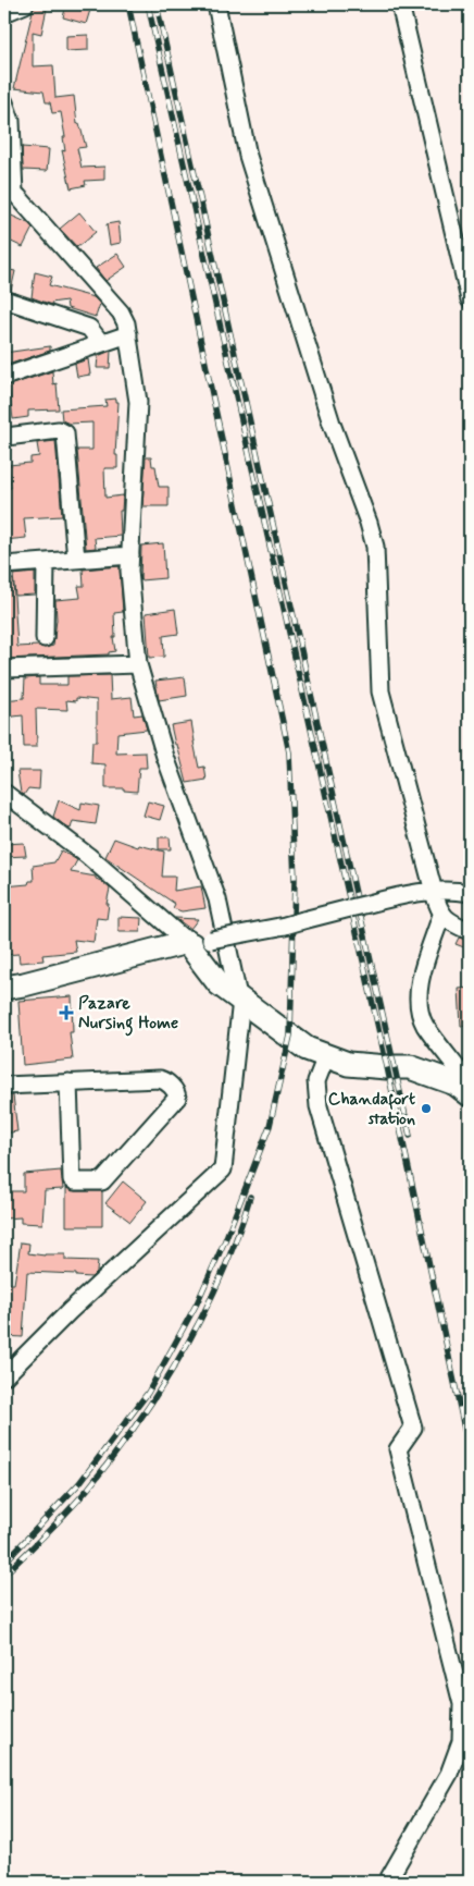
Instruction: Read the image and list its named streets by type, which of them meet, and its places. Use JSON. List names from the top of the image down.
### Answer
{
  "places": {
    "health": ["Pazare Nursing Home"],
    "other": ["Chandafort station"]
  }
}
